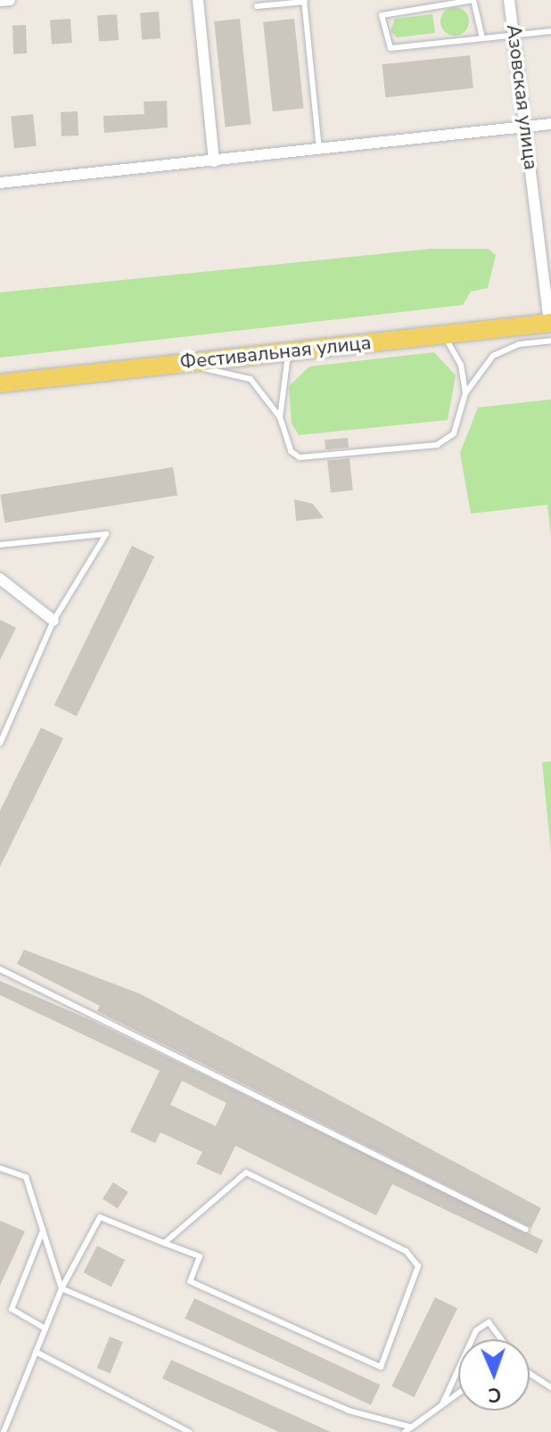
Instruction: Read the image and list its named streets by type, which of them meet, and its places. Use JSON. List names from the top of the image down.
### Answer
{
  "streets": {
    "main road": ["Фестивальная улица"],
    "street": ["Азовская улица"]
  },
  "crossings": [
    ["Азовская улица", "Фестивальная улица"]
  ],
  "north": "bottom"
}
